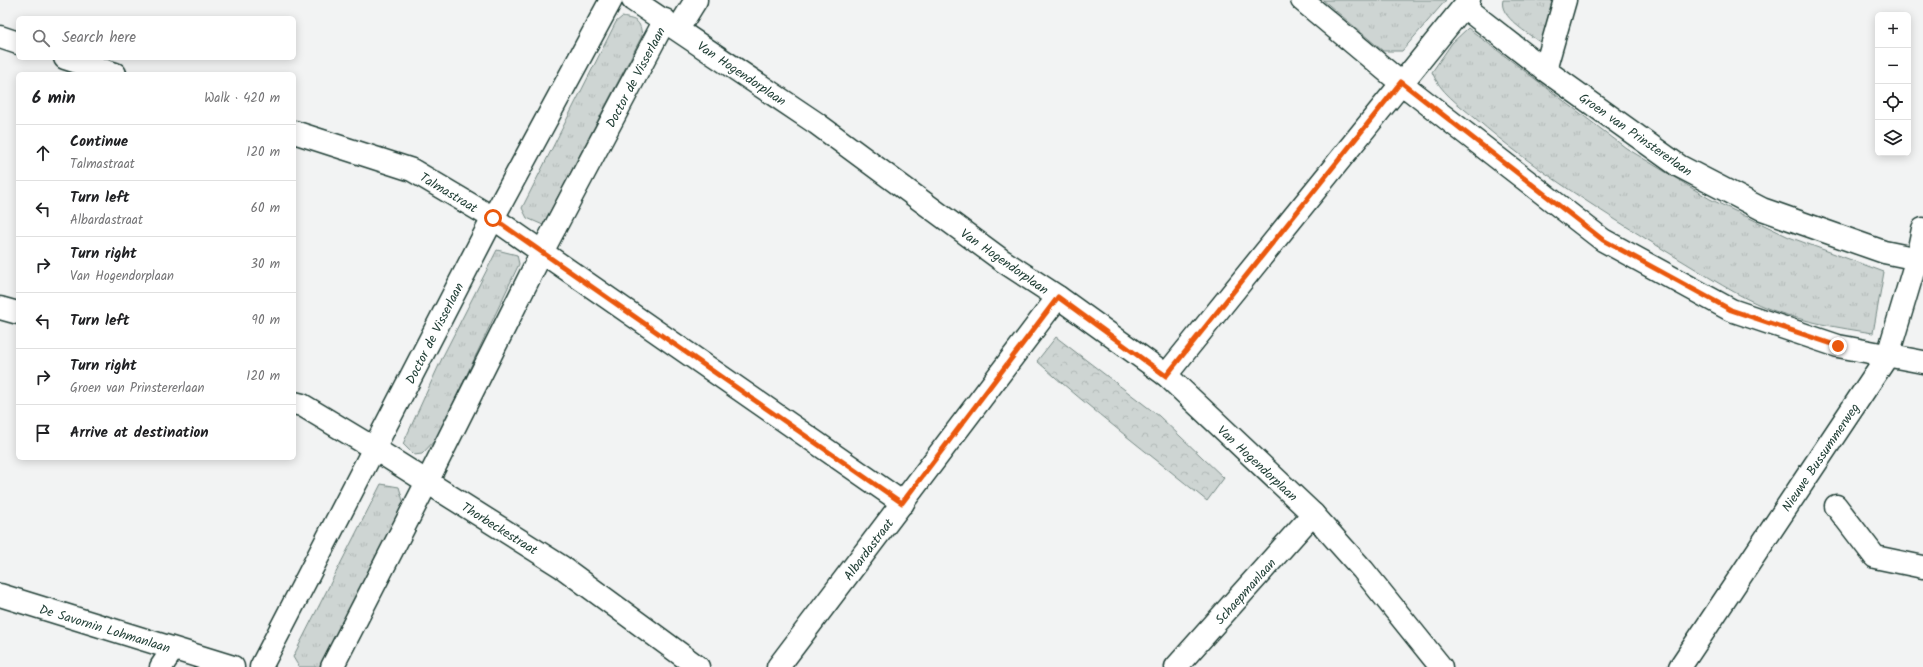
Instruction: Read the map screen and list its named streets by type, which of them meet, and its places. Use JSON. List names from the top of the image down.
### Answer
{
  "streets": {
    "street": [
      "Van Hogendorplaan",
      "Doctor de Visserlaan",
      "Groen van Prinstererlaan",
      "Talmastraat",
      "Nieuwe Bussummerweg",
      "Thorbeckestraat",
      "Albardastraat",
      "Schaepmanlaan",
      "De Savornin Lohmanlaan"
    ]
  },
  "crossings": [
    ["Van Hogendorplaan", "Doctor de Visserlaan"],
    ["Van Hogendorplaan", "Albardastraat"],
    ["Van Hogendorplaan", "Schaepmanlaan"],
    ["Doctor de Visserlaan", "Talmastraat"],
    ["Doctor de Visserlaan", "Thorbeckestraat"],
    ["Groen van Prinstererlaan", "Nieuwe Bussummerweg"],
    ["Talmastraat", "Albardastraat"]
  ],
  "page": {
    "map_buttons": ["+", "−"],
    "search": "Search here",
    "heading": ["6 min", "Walk · 420 m"],
    "list": [
      ["Continue", "Talmastraat", "120 m"],
      ["Turn left", "Albardastraat", "60 m"],
      ["Turn right", "Van Hogendorplaan", "30 m"],
      ["Turn left", "90 m"],
      ["Turn right", "Groen van Prinstererlaan", "120 m"],
      "Arrive at destination"
    ]
  }
}
